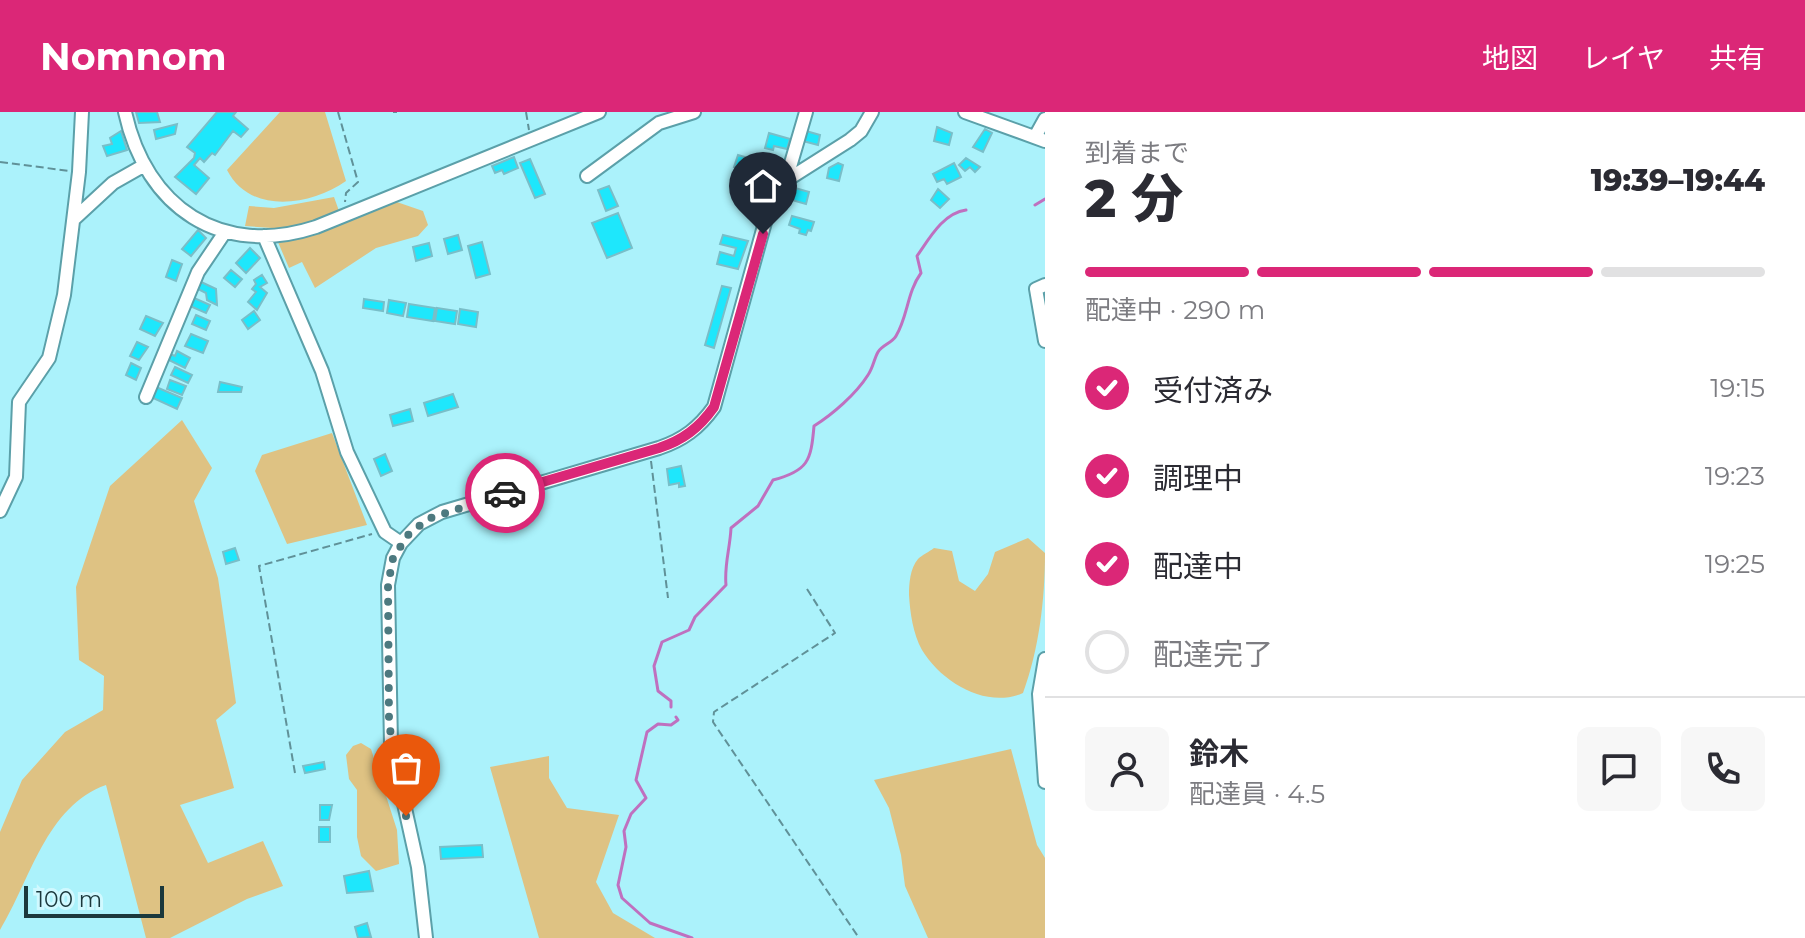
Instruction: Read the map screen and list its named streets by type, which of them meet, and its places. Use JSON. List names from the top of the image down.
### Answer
{
  "scale_bar": "100 m",
  "page": {
    "header": "Nomnom",
    "nav": ["地図", "レイヤ", "共有"],
    "heading": ["2 分", "到着まで", "19:39–19:44"],
    "panel": ["鈴木", "配達員 · 4.5"],
    "bar": "配達中 · 290 m",
    "list": [
      ["受付済み", "19:15"],
      ["調理中", "19:23"],
      ["配達中", "19:25"],
      "配達完了"
    ],
    "scale": "100 m"
  }
}
